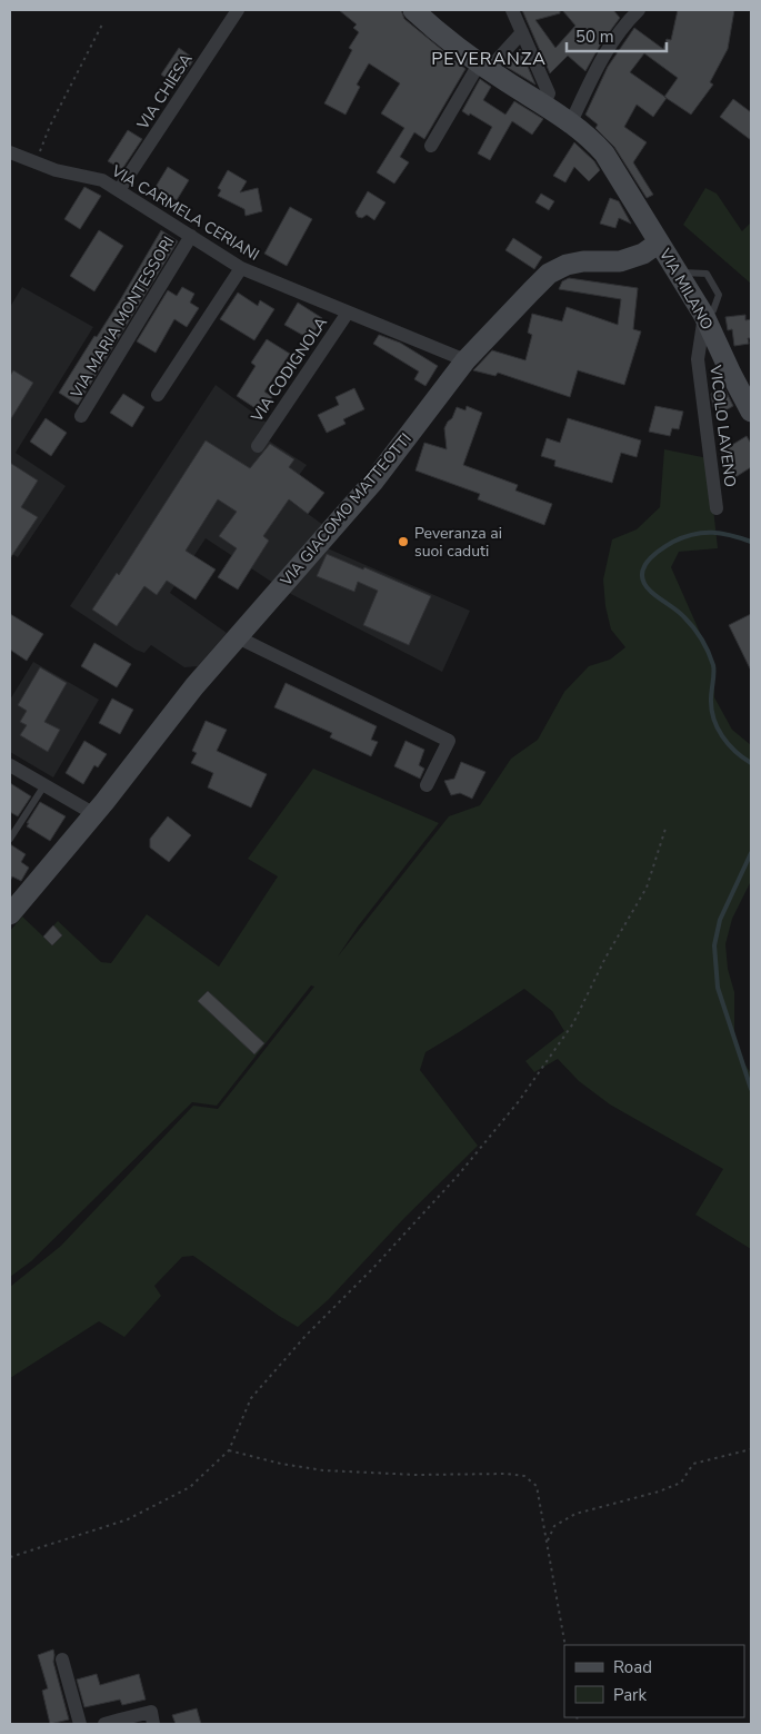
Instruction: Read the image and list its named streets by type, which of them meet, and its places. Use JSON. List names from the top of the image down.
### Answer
{
  "streets": {
    "street": [
      "VIA CHIESA",
      "VIA CARMELA CERIANI",
      "VIA MILANO",
      "VIA MARIA MONTESSORI",
      "VIA CODIGNOLA",
      "VICOLO LAVENO",
      "VIA GIACOMO MATTEOTTI"
    ]
  },
  "crossings": [
    ["VIA CHIESA", "VIA CARMELA CERIANI"],
    ["VIA CARMELA CERIANI", "VIA MARIA MONTESSORI"],
    ["VIA CARMELA CERIANI", "VIA CODIGNOLA"],
    ["VIA CARMELA CERIANI", "VIA GIACOMO MATTEOTTI"],
    ["VIA MILANO", "VICOLO LAVENO"],
    ["VIA MILANO", "VIA GIACOMO MATTEOTTI"]
  ],
  "districts": ["PEVERANZA"],
  "places": ["Peveranza ai suoi caduti"],
  "legend": ["Road", "Park"],
  "scale_bar": "50 m"
}
